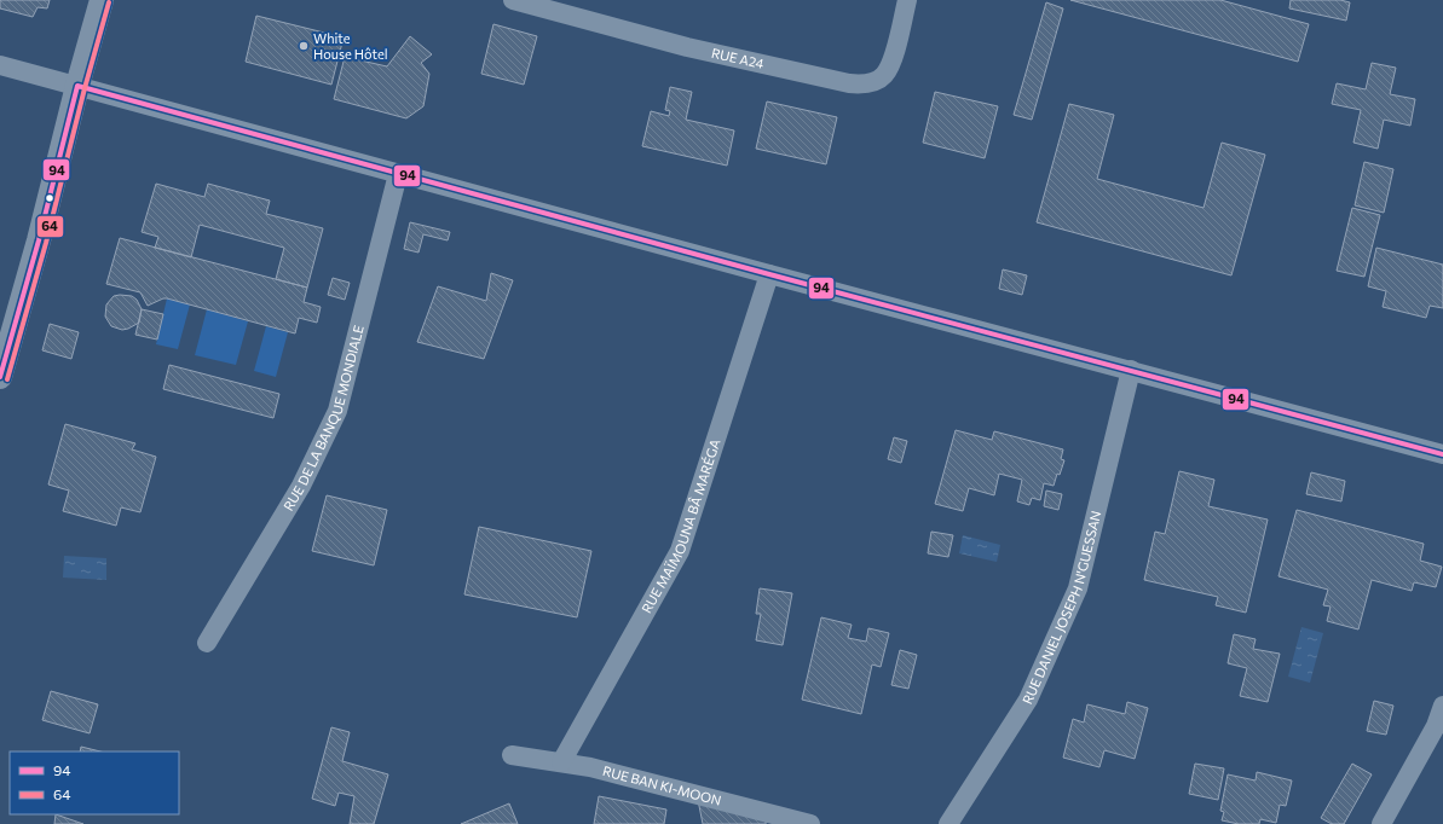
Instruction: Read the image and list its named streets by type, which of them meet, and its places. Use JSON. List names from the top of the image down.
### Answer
{
  "streets": {
    "street": [
      "RUE A24",
      "RUE DE LA BANQUE MONDIALE",
      "RUE MAÏMOUNA BÂ MARÉGA",
      "RUE DANIEL JOSEPH N'GUESSAN",
      "RUE BAN KI-MOON"
    ]
  },
  "crossings": [
    ["RUE MAÏMOUNA BÂ MARÉGA", "RUE BAN KI-MOON"]
  ],
  "places": ["White House Hôtel"],
  "lines": ["transit line 64", "transit line 94"],
  "legend": ["94", "64"]
}
